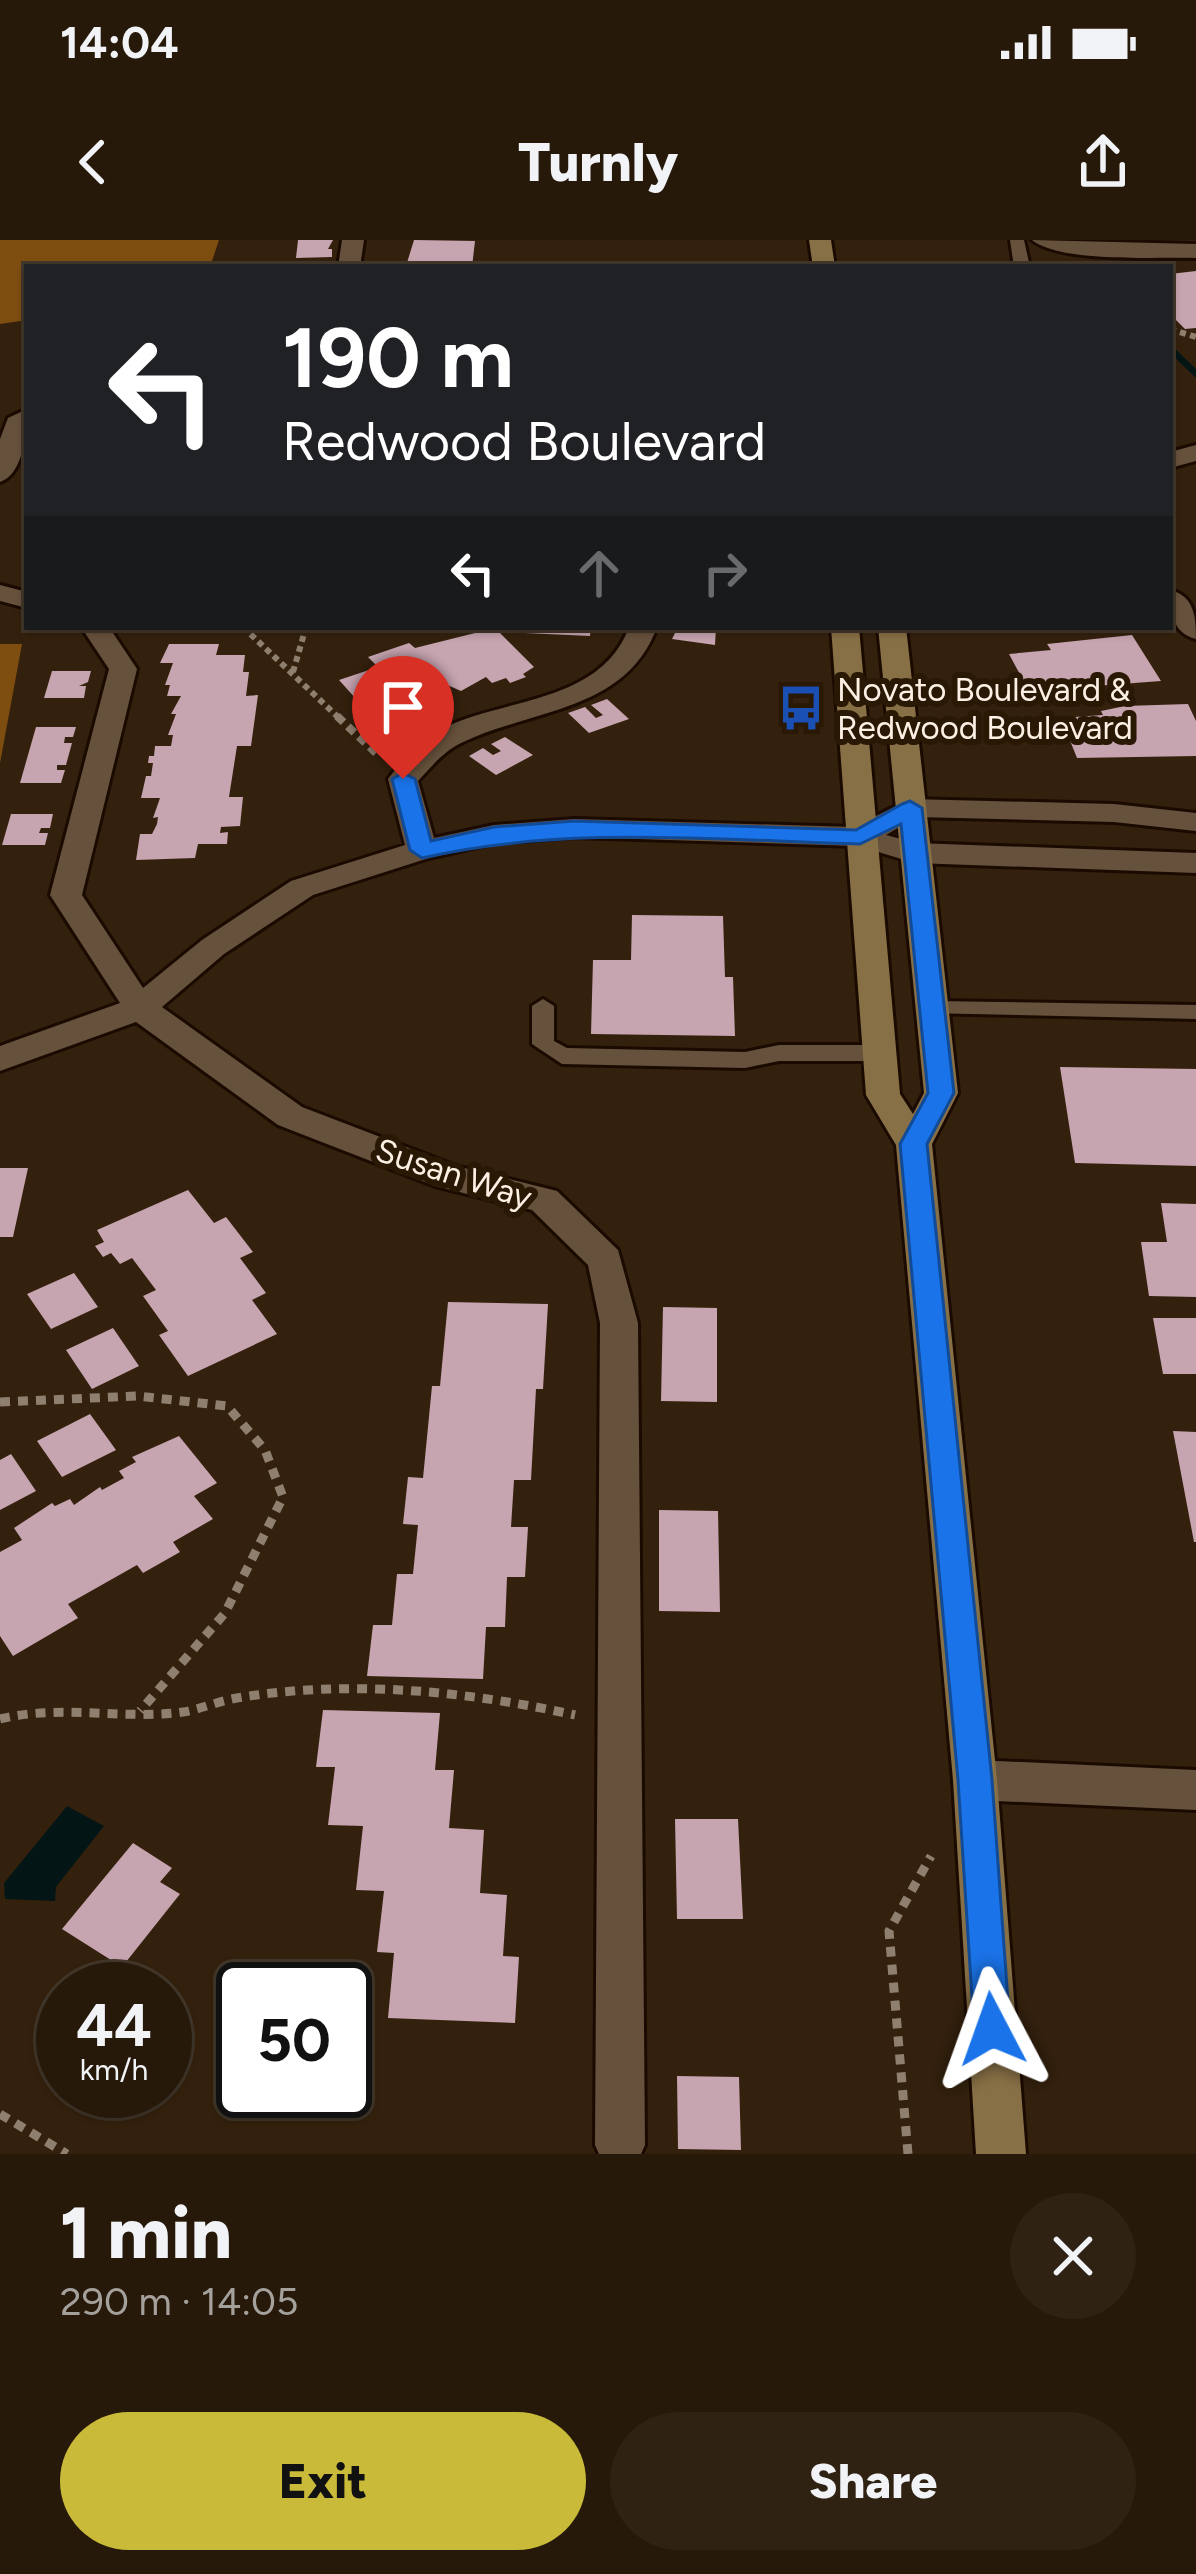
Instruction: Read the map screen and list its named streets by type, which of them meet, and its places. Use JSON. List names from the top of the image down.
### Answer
{
  "streets": {
    "street": ["Susan Way"]
  },
  "places": {
    "bus stop": ["Novato Boulevard & Redwood Boulevard"]
  },
  "page": {
    "status": "14:04",
    "header": "Turnly",
    "turn": ["190 m", "Redwood Boulevard"],
    "speed": "44 km/h",
    "limit": "50",
    "heading": ["1 min", "290 m · 14:05"],
    "buttons": ["Exit", "Share"]
  }
}
